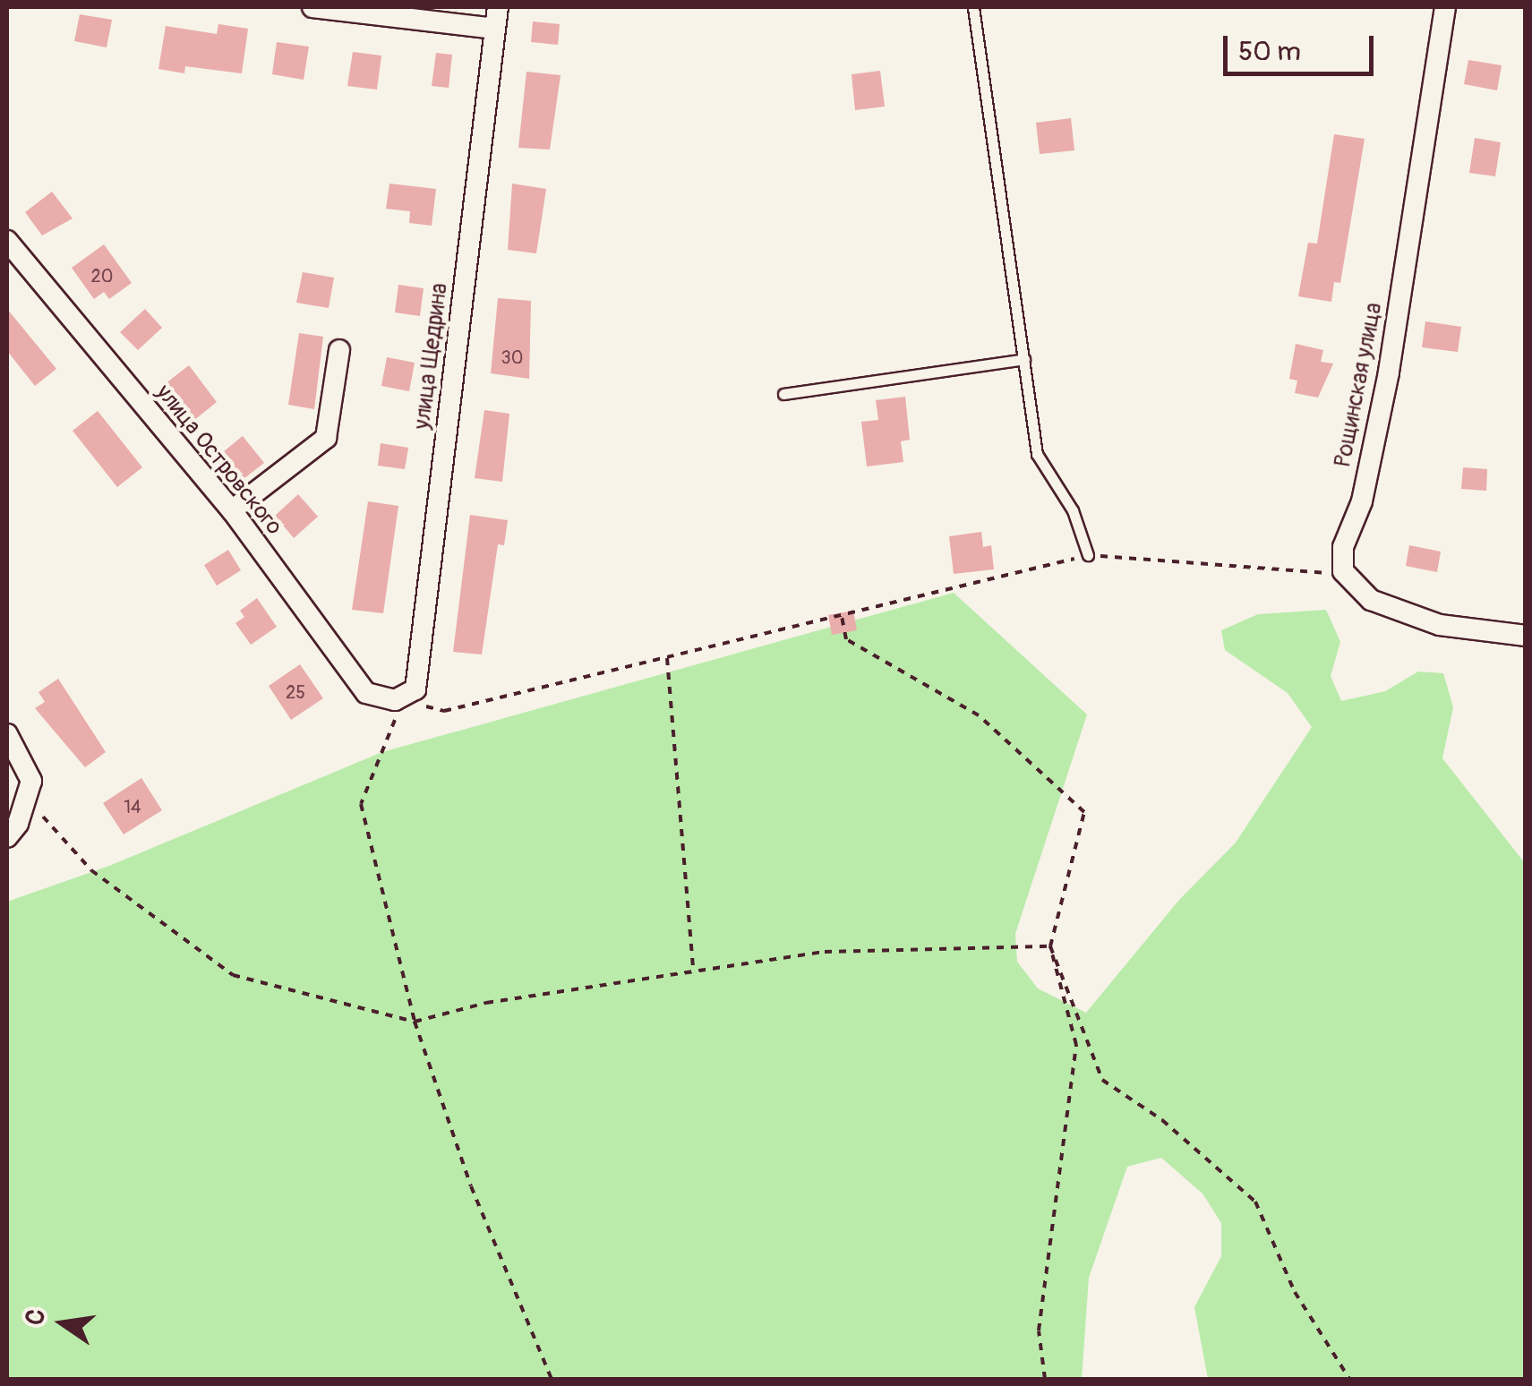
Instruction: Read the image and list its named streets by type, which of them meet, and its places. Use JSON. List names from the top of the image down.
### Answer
{
  "streets": {
    "street": ["улица Щедрина", "Рощинская улица", "улица Островского"]
  },
  "crossings": [
    ["улица Щедрина", "улица Островского"]
  ],
  "house_numbers": [
    "20",
    "30",
    "25",
    "14"
  ],
  "scale_bar": "50 m",
  "north": "left"
}
